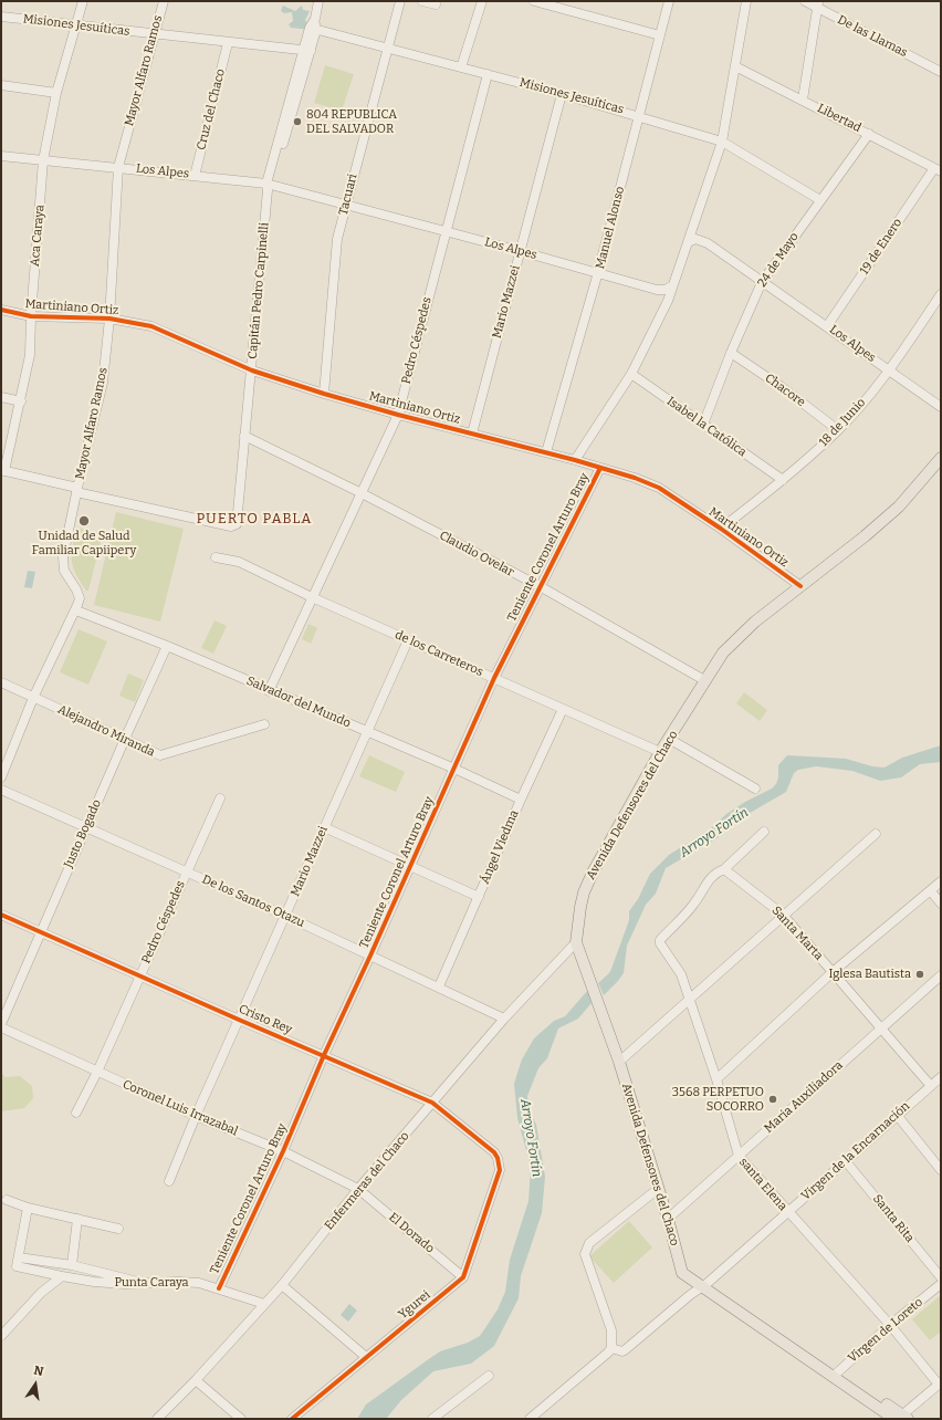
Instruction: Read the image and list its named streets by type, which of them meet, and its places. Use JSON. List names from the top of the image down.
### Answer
{
  "streets": {
    "main road": ["Avenida Defensores del Chaco"],
    "street": [
      "Misiones Jesuíticas",
      "De las Llamas",
      "Mayor Alfaro Ramos",
      "Cruz del Chaco",
      "Libertad",
      "Los Alpes",
      "Tacuari",
      "Manuel Alonso",
      "Aca Caraya",
      "19 de Enero",
      "24 de Mayo",
      "Capitán Pedro Carpinelli",
      "Mario Mazzei",
      "Martiniano Ortiz",
      "Pedro Céspedes",
      "Chacore",
      "18 de Junio",
      "Isabel la Católica",
      "Teniente Coronel Arturo Bray",
      "Claudio Ovelar",
      "de los Carreteros",
      "Salvador del Mundo",
      "Alejandro Miranda",
      "Justo Bogado",
      "Ángel Viedma",
      "De los Santos Otazu",
      "Santa Marta",
      "Cristo Rey",
      "Maria Auxiliadora",
      "Coronel Luis Irrazabal",
      "Virgen de la Encarnación",
      "Enfermeras del Chaco",
      "santa Elena",
      "Santa Rita",
      "El Dorado",
      "Punta Caraya",
      "Ygurei",
      "Virgen de Loreto"
    ]
  },
  "crossings": [
    ["Misiones Jesuíticas", "Mayor Alfaro Ramos"],
    ["Misiones Jesuíticas", "Cruz del Chaco"],
    ["Misiones Jesuíticas", "Tacuari"],
    ["Misiones Jesuíticas", "Manuel Alonso"],
    ["Misiones Jesuíticas", "Aca Caraya"],
    ["Misiones Jesuíticas", "24 de Mayo"],
    ["Misiones Jesuíticas", "Capitán Pedro Carpinelli"],
    ["Misiones Jesuíticas", "Mario Mazzei"],
    ["Misiones Jesuíticas", "Pedro Céspedes"],
    ["Mayor Alfaro Ramos", "Los Alpes"],
    ["Mayor Alfaro Ramos", "Capitán Pedro Carpinelli"],
    ["Mayor Alfaro Ramos", "Martiniano Ortiz"],
    ["Mayor Alfaro Ramos", "Salvador del Mundo"],
    ["Mayor Alfaro Ramos", "Alejandro Miranda"],
    ["Cruz del Chaco", "Los Alpes"],
    ["Libertad", "19 de Enero"],
    ["Libertad", "24 de Mayo"],
    ["Los Alpes", "Tacuari"],
    ["Los Alpes", "Manuel Alonso"],
    ["Los Alpes", "Aca Caraya"],
    ["Los Alpes", "19 de Enero"],
    ["Los Alpes", "24 de Mayo"],
    ["Los Alpes", "Capitán Pedro Carpinelli"],
    ["Los Alpes", "Mario Mazzei"],
    ["Los Alpes", "Pedro Céspedes"],
    ["Los Alpes", "18 de Junio"],
    ["Los Alpes", "Teniente Coronel Arturo Bray"],
    ["Tacuari", "Martiniano Ortiz"],
    ["Manuel Alonso", "Martiniano Ortiz"],
    ["Aca Caraya", "Martiniano Ortiz"],
    ["24 de Mayo", "Chacore"],
    ["24 de Mayo", "Isabel la Católica"],
    ["Capitán Pedro Carpinelli", "Martiniano Ortiz"],
    ["Capitán Pedro Carpinelli", "Claudio Ovelar"],
    ["Mario Mazzei", "Martiniano Ortiz"],
    ["Mario Mazzei", "de los Carreteros"],
    ["Mario Mazzei", "Salvador del Mundo"],
    ["Mario Mazzei", "De los Santos Otazu"],
    ["Mario Mazzei", "Cristo Rey"],
    ["Mario Mazzei", "Coronel Luis Irrazabal"],
    ["Martiniano Ortiz", "Pedro Céspedes"],
    ["Martiniano Ortiz", "18 de Junio"],
    ["Martiniano Ortiz", "Teniente Coronel Arturo Bray"],
    ["Martiniano Ortiz", "Avenida Defensores del Chaco"],
    ["Pedro Céspedes", "Claudio Ovelar"],
    ["Pedro Céspedes", "de los Carreteros"],
    ["Pedro Céspedes", "Salvador del Mundo"],
    ["Pedro Céspedes", "De los Santos Otazu"],
    ["Pedro Céspedes", "Cristo Rey"],
    ["Pedro Céspedes", "Coronel Luis Irrazabal"],
    ["Chacore", "18 de Junio"],
    ["18 de Junio", "Isabel la Católica"],
    ["Isabel la Católica", "Teniente Coronel Arturo Bray"],
    ["Teniente Coronel Arturo Bray", "Claudio Ovelar"],
    ["Teniente Coronel Arturo Bray", "de los Carreteros"],
    ["Teniente Coronel Arturo Bray", "Salvador del Mundo"],
    ["Teniente Coronel Arturo Bray", "De los Santos Otazu"],
    ["Teniente Coronel Arturo Bray", "Cristo Rey"],
    ["Teniente Coronel Arturo Bray", "Coronel Luis Irrazabal"],
    ["Teniente Coronel Arturo Bray", "Punta Caraya"],
    ["Claudio Ovelar", "Avenida Defensores del Chaco"],
    ["de los Carreteros", "Avenida Defensores del Chaco"],
    ["de los Carreteros", "Ángel Viedma"],
    ["Salvador del Mundo", "Justo Bogado"],
    ["Salvador del Mundo", "Ángel Viedma"],
    ["Alejandro Miranda", "Justo Bogado"],
    ["Avenida Defensores del Chaco", "Maria Auxiliadora"],
    ["Avenida Defensores del Chaco", "Virgen de la Encarnación"],
    ["Avenida Defensores del Chaco", "Enfermeras del Chaco"],
    ["Justo Bogado", "De los Santos Otazu"],
    ["Justo Bogado", "Cristo Rey"],
    ["Ángel Viedma", "De los Santos Otazu"],
    ["De los Santos Otazu", "Enfermeras del Chaco"],
    ["Santa Marta", "Maria Auxiliadora"],
    ["Santa Marta", "Virgen de la Encarnación"],
    ["Santa Marta", "santa Elena"],
    ["Cristo Rey", "Enfermeras del Chaco"],
    ["Cristo Rey", "El Dorado"],
    ["Cristo Rey", "Ygurei"],
    ["Maria Auxiliadora", "santa Elena"],
    ["Coronel Luis Irrazabal", "Enfermeras del Chaco"],
    ["Coronel Luis Irrazabal", "El Dorado"],
    ["Virgen de la Encarnación", "santa Elena"],
    ["Virgen de la Encarnación", "Santa Rita"],
    ["Enfermeras del Chaco", "El Dorado"],
    ["Enfermeras del Chaco", "Punta Caraya"],
    ["santa Elena", "Virgen de Loreto"],
    ["El Dorado", "Ygurei"]
  ],
  "districts": ["PUERTO PABLA"],
  "water": ["Arroyo Fortín"],
  "places": [
    "804 REPUBLICA DEL SALVADOR",
    "Unidad de Salud Familiar Capiipery",
    "Iglesa Bautista",
    "3568 PERPETUO SOCORRO"
  ],
  "north": "top"
}
